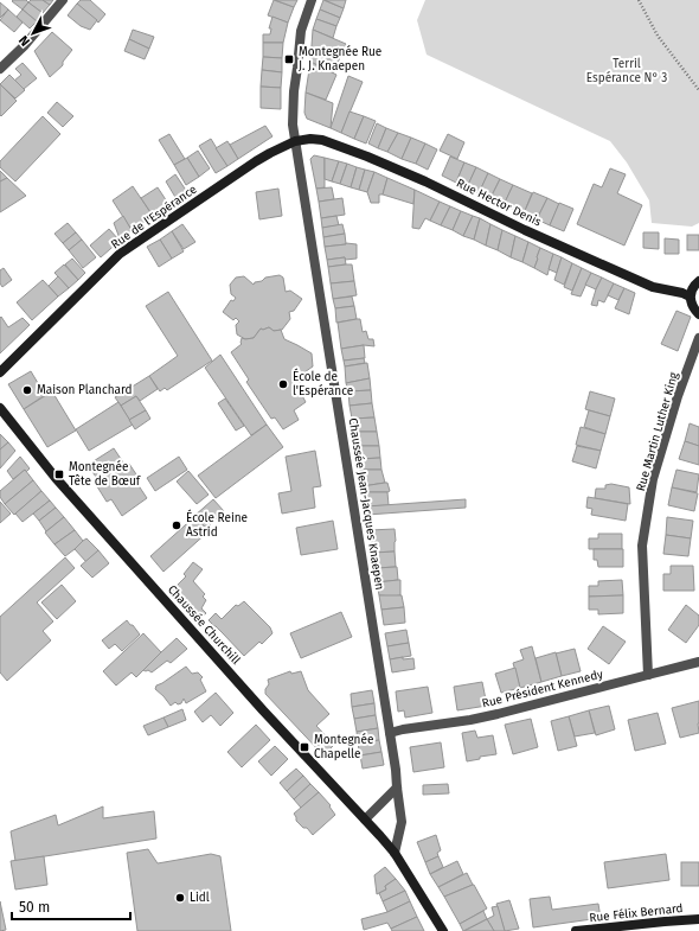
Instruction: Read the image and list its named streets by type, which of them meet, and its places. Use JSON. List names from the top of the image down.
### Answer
{
  "streets": {
    "street": [
      "Rue Hector Denis",
      "Rue de l'Espérance",
      "Rue Martin Luther King",
      "Chaussée Jean-Jacques Knaepen",
      "Chaussée Churchill",
      "Rue Président Kennedy",
      "Rue Félix Bernard"
    ]
  },
  "crossings": [
    ["Rue Hector Denis", "Rue de l'Espérance"],
    ["Rue Hector Denis", "Chaussée Jean-Jacques Knaepen"],
    ["Rue de l'Espérance", "Chaussée Jean-Jacques Knaepen"],
    ["Rue Martin Luther King", "Rue Président Kennedy"],
    ["Chaussée Jean-Jacques Knaepen", "Chaussée Churchill"],
    ["Chaussée Jean-Jacques Knaepen", "Rue Président Kennedy"]
  ],
  "parks": ["Terril Espérance N° 3"],
  "places": {
    "transit": ["Montegnée Rue J. J. Knaepen", "Montegnée Tête de Bœuf", "Montegnée Chapelle"],
    "other": [
      "École de l'Espérance",
      "Maison Planchard",
      "École Reine Astrid",
      "Lidl"
    ]
  },
  "scale_bar": "50 m",
  "north": "bottom left"
}
